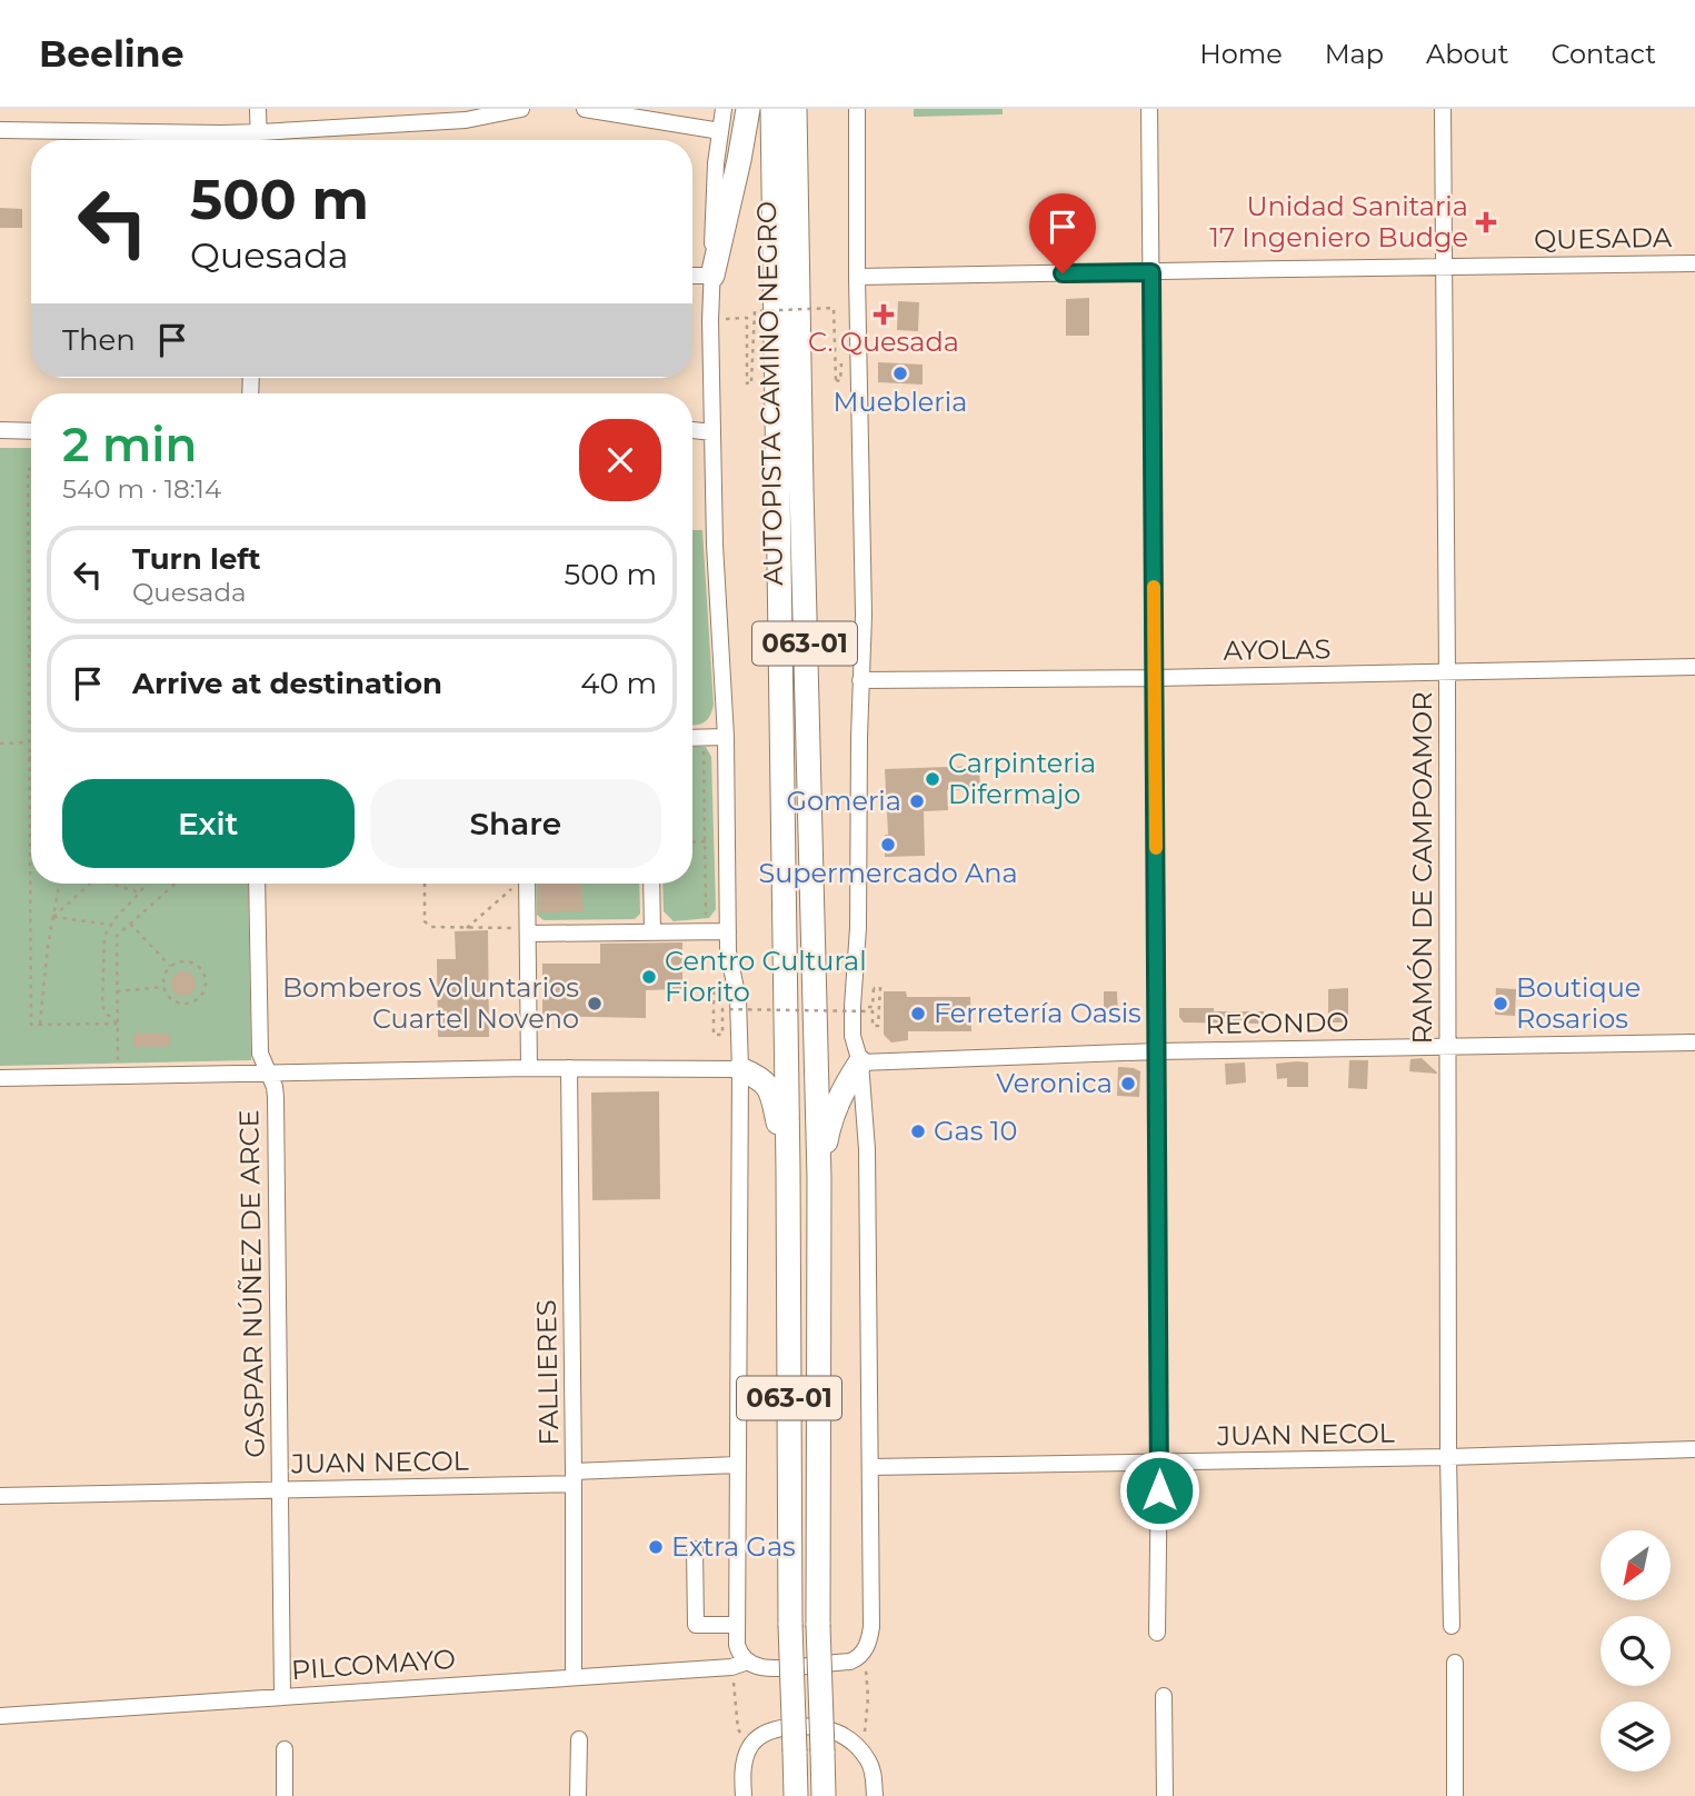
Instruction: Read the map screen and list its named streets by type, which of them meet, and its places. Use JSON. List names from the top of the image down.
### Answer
{
  "streets": {
    "highway": ["AUTOPISTA CAMINO NEGRO", "063-01"],
    "street": [
      "QUESADA",
      "AYOLAS",
      "RAMÓN DE CAMPOAMOR",
      "RECONDO",
      "GASPAR NÚÑEZ DE ARCE",
      "FALLIERES",
      "JUAN NECOL",
      "PILCOMAYO"
    ]
  },
  "crossings": [
    ["QUESADA", "RAMÓN DE CAMPOAMOR"],
    ["AYOLAS", "RAMÓN DE CAMPOAMOR"],
    ["RAMÓN DE CAMPOAMOR", "RECONDO"],
    ["RAMÓN DE CAMPOAMOR", "JUAN NECOL"],
    ["GASPAR NÚÑEZ DE ARCE", "JUAN NECOL"],
    ["GASPAR NÚÑEZ DE ARCE", "PILCOMAYO"],
    ["FALLIERES", "JUAN NECOL"],
    ["FALLIERES", "PILCOMAYO"]
  ],
  "places": {
    "health": ["Unidad Sanitaria 17 Ingeniero Budge", "C. Quesada"],
    "other": [
      "Muebleria",
      "Carpinteria Difermajo",
      "Gomeria",
      "Supermercado Ana",
      "Centro Cultural Fiorito",
      "Bomberos Voluntarios Cuartel Noveno",
      "Boutique Rosarios",
      "Ferretería Oasis",
      "Veronica",
      "Gas 10",
      "Extra Gas"
    ]
  },
  "north": "bottom left",
  "page": {
    "header": "Beeline",
    "nav": [
      "Home",
      "Map",
      "About",
      "Contact"
    ],
    "turn": ["500 m", "Quesada"],
    "then": "Then",
    "heading": ["2 min", "540 m · 18:14"],
    "list": [
      {
        "name": "Turn left",
        "note": "Quesada",
        "value": "500 m"
      },
      {
        "name": "Arrive at destination",
        "value": "40 m"
      }
    ],
    "buttons": ["Exit", "Share"]
  }
}
